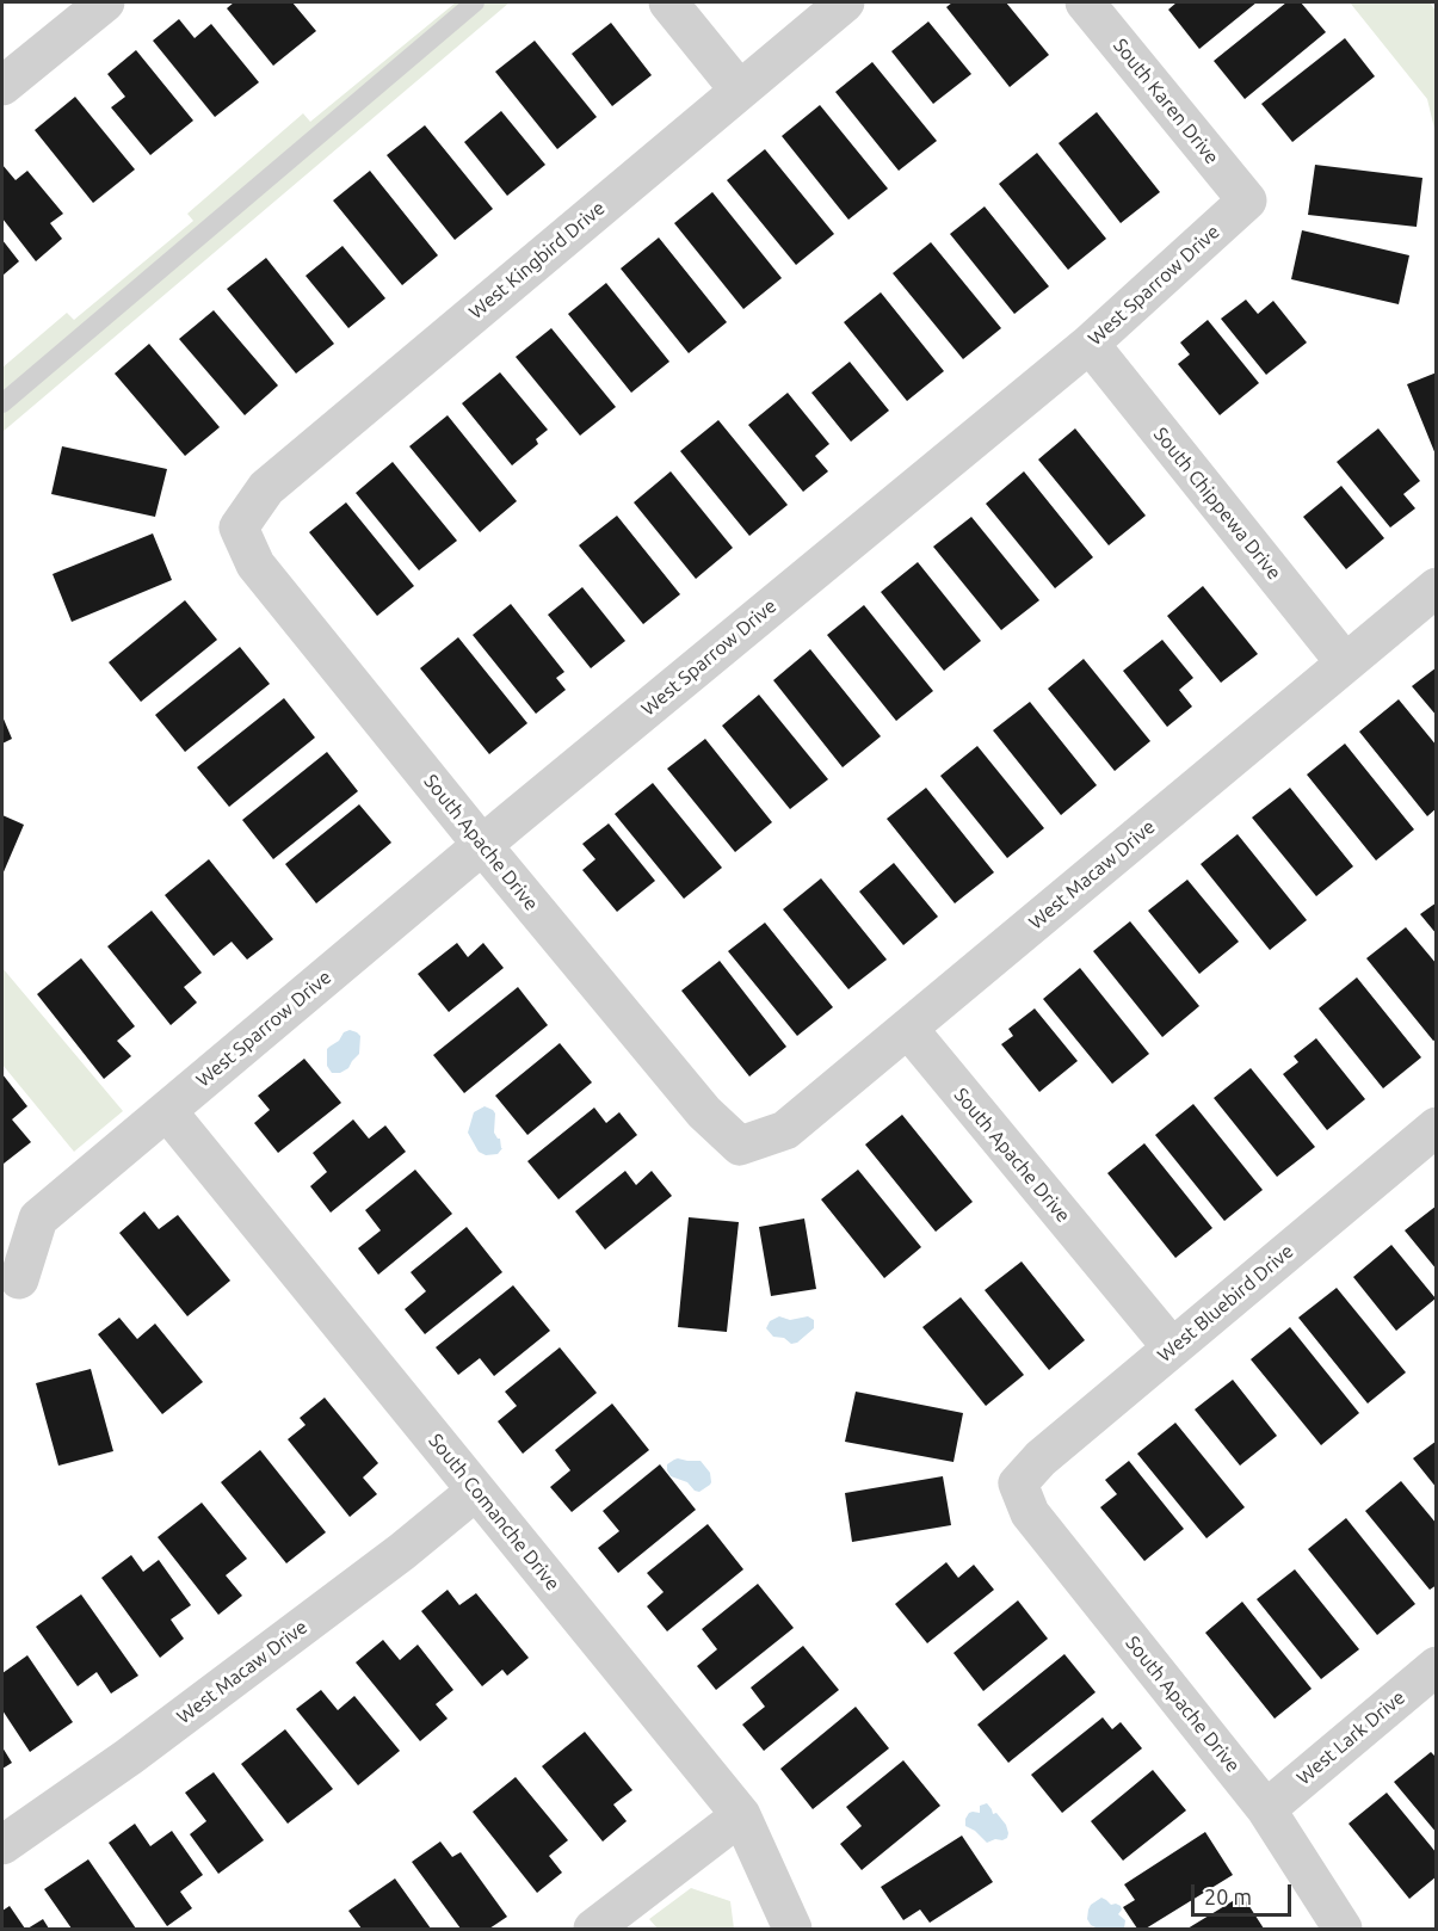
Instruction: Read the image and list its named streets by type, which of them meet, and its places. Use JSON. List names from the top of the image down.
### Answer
{
  "streets": {
    "street": [
      "South Karen Drive",
      "West Kingbird Drive",
      "West Sparrow Drive",
      "South Chippewa Drive",
      "South Apache Drive",
      "West Macaw Drive",
      "West Bluebird Drive",
      "South Comanche Drive",
      "West Lark Drive"
    ]
  },
  "crossings": [
    ["South Karen Drive", "West Sparrow Drive"],
    ["West Kingbird Drive", "South Apache Drive"],
    ["West Sparrow Drive", "South Chippewa Drive"],
    ["West Sparrow Drive", "South Apache Drive"],
    ["West Sparrow Drive", "South Comanche Drive"],
    ["South Chippewa Drive", "West Macaw Drive"],
    ["South Apache Drive", "West Macaw Drive"],
    ["South Apache Drive", "West Bluebird Drive"],
    ["South Apache Drive", "West Lark Drive"],
    ["West Macaw Drive", "South Comanche Drive"]
  ],
  "scale_bar": "20 m"
}
